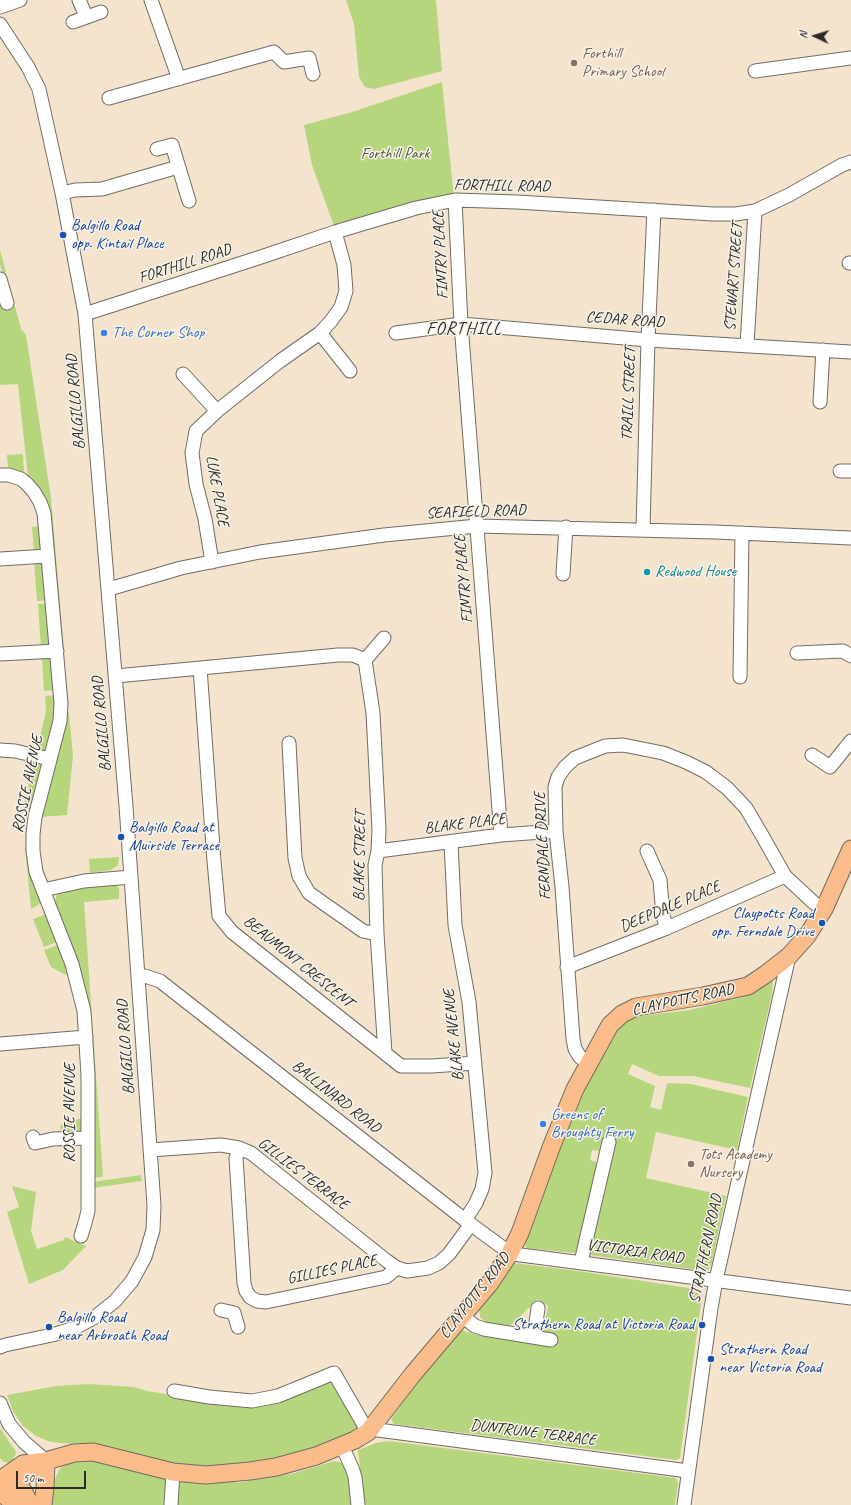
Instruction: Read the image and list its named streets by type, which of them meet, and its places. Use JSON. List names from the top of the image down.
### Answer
{
  "streets": {
    "main road": ["CLAYPOTTS ROAD"],
    "street": [
      "FORTHILL ROAD",
      "FINTRY PLACE",
      "STEWART STREET",
      "CEDAR ROAD",
      "TRAILL STREET",
      "BALGILLO ROAD",
      "LUKE PLACE",
      "SEAFIELD ROAD",
      "ROSSIE AVENUE",
      "BLAKE PLACE",
      "FERNDALE DRIVE",
      "BLAKE STREET",
      "DEEPDALE PLACE",
      "BEAUMONT CRESCENT",
      "BLAKE AVENUE",
      "BALLINARD ROAD",
      "GILLIES TERRACE",
      "STRATHERN ROAD",
      "VICTORIA ROAD",
      "GILLIES PLACE",
      "DUNTRUNE TERRACE"
    ]
  },
  "crossings": [
    ["FORTHILL ROAD", "FINTRY PLACE"],
    ["FORTHILL ROAD", "STEWART STREET"],
    ["FORTHILL ROAD", "TRAILL STREET"],
    ["FORTHILL ROAD", "BALGILLO ROAD"],
    ["FORTHILL ROAD", "LUKE PLACE"],
    ["FINTRY PLACE", "CEDAR ROAD"],
    ["FINTRY PLACE", "SEAFIELD ROAD"],
    ["FINTRY PLACE", "BLAKE PLACE"],
    ["STEWART STREET", "CEDAR ROAD"],
    ["CEDAR ROAD", "TRAILL STREET"],
    ["TRAILL STREET", "SEAFIELD ROAD"],
    ["BALGILLO ROAD", "SEAFIELD ROAD"],
    ["BALGILLO ROAD", "BALLINARD ROAD"],
    ["BALGILLO ROAD", "GILLIES TERRACE"],
    ["LUKE PLACE", "SEAFIELD ROAD"],
    ["BLAKE PLACE", "FERNDALE DRIVE"],
    ["BLAKE PLACE", "BLAKE STREET"],
    ["BLAKE PLACE", "BLAKE AVENUE"],
    ["FERNDALE DRIVE", "DEEPDALE PLACE"],
    ["FERNDALE DRIVE", "CLAYPOTTS ROAD"],
    ["BLAKE STREET", "BEAUMONT CRESCENT"],
    ["BEAUMONT CRESCENT", "BLAKE AVENUE"],
    ["CLAYPOTTS ROAD", "BALLINARD ROAD"],
    ["CLAYPOTTS ROAD", "STRATHERN ROAD"],
    ["CLAYPOTTS ROAD", "VICTORIA ROAD"],
    ["CLAYPOTTS ROAD", "DUNTRUNE TERRACE"],
    ["BLAKE AVENUE", "BALLINARD ROAD"],
    ["BLAKE AVENUE", "GILLIES PLACE"],
    ["BALLINARD ROAD", "VICTORIA ROAD"],
    ["BALLINARD ROAD", "GILLIES PLACE"],
    ["GILLIES TERRACE", "GILLIES PLACE"],
    ["STRATHERN ROAD", "VICTORIA ROAD"],
    ["STRATHERN ROAD", "DUNTRUNE TERRACE"]
  ],
  "districts": ["FORTHILL"],
  "parks": ["Forthill Park"],
  "places": [
    "Forthill Primary School",
    "Balgillo Road opp. Kintail Place",
    "The Corner Shop",
    "Redwood House",
    "Balgillo Road at Muirside Terrace",
    "Claypotts Road opp. Ferndale Drive",
    "Greens of Broughty Ferry",
    "Tots Academy Nursery",
    "Strathern Road at Victoria Road",
    "Balgillo Road near Arbroath Road",
    "Strathern Road near Victoria Road"
  ],
  "scale_bar": "50 m",
  "north": "left"
}
